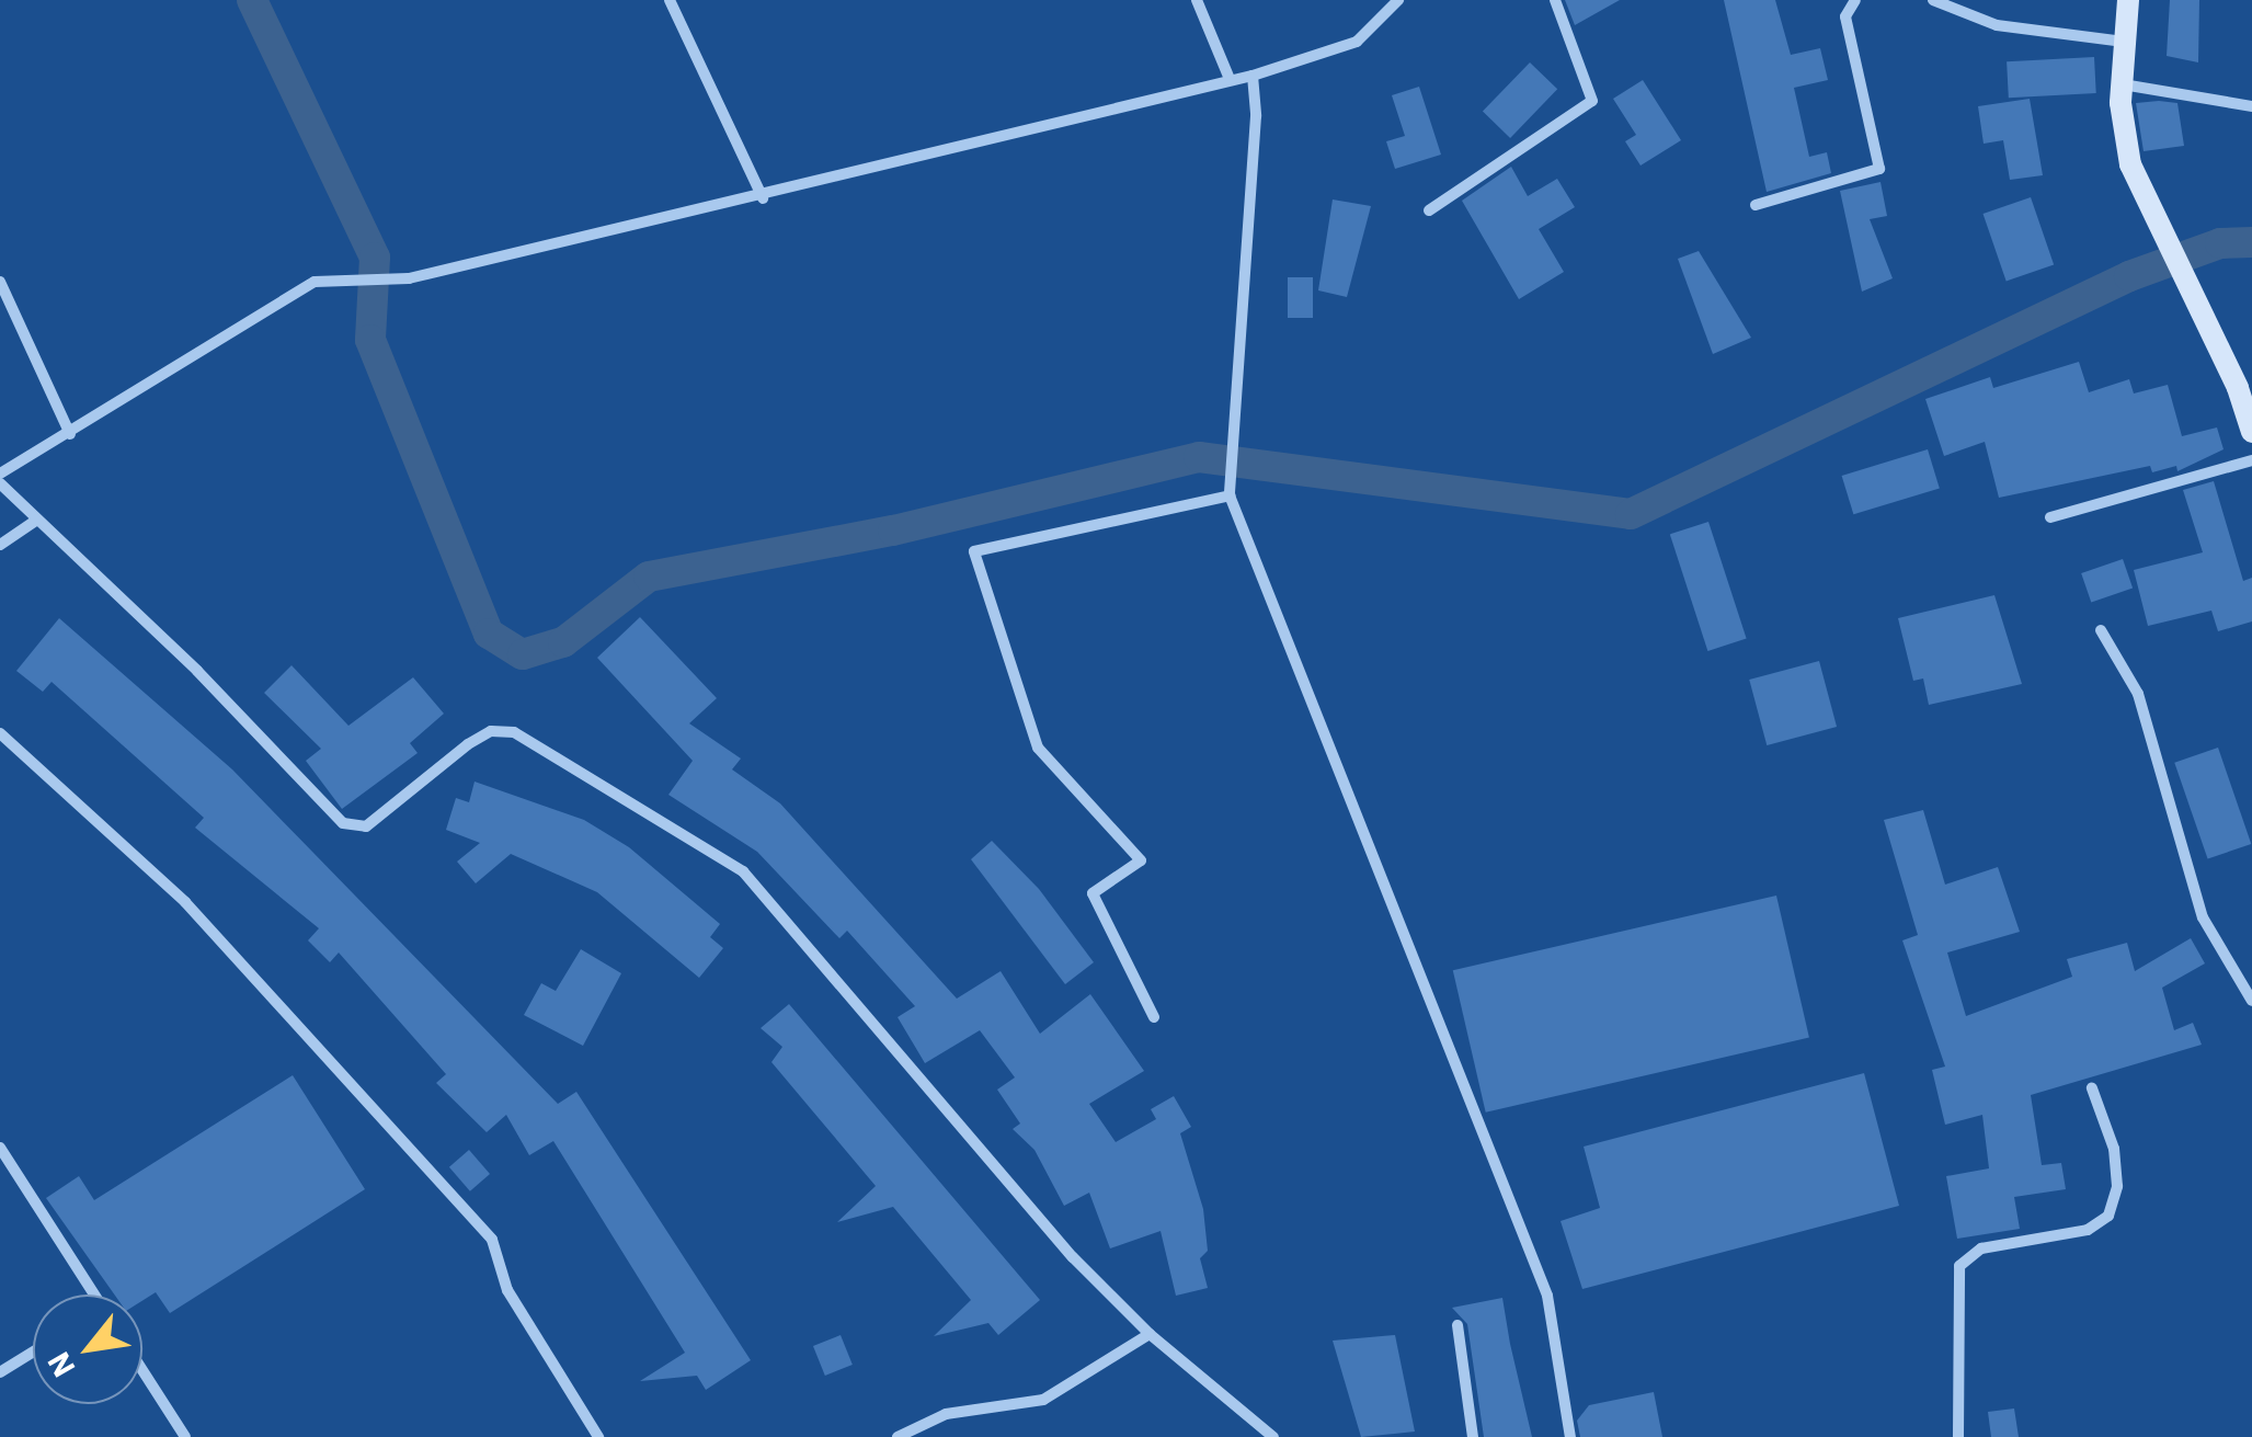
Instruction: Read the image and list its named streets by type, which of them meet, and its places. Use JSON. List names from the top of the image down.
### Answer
{
  "north": "bottom left"
}
